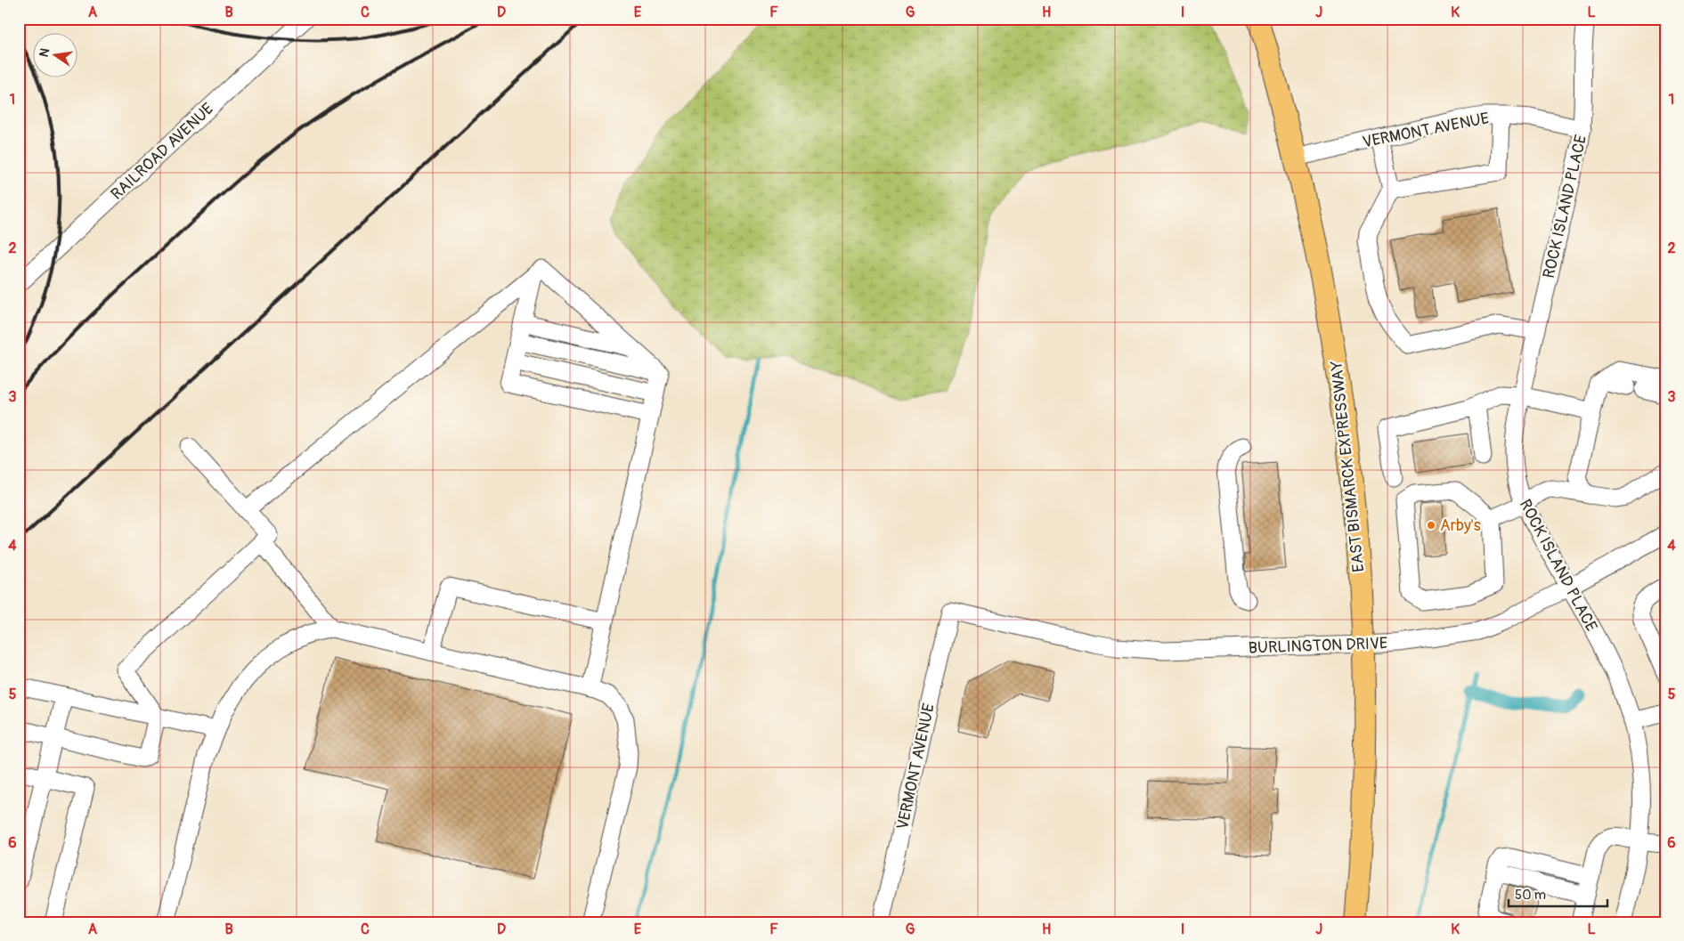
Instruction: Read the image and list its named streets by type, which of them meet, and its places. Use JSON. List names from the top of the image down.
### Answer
{
  "streets": {
    "main road": ["EAST BISMARCK EXPRESSWAY"],
    "street": [
      "VERMONT AVENUE",
      "RAILROAD AVENUE",
      "ROCK ISLAND PLACE",
      "BURLINGTON DRIVE"
    ]
  },
  "crossings": [
    ["VERMONT AVENUE", "ROCK ISLAND PLACE"],
    ["VERMONT AVENUE", "EAST BISMARCK EXPRESSWAY"],
    ["VERMONT AVENUE", "BURLINGTON DRIVE"],
    ["ROCK ISLAND PLACE", "BURLINGTON DRIVE"],
    ["EAST BISMARCK EXPRESSWAY", "BURLINGTON DRIVE"]
  ],
  "places": ["Arby's"],
  "scale_bar": "50 m",
  "north": "left",
  "grid": {
    "columns": [
      "A",
      "B",
      "C",
      "D",
      "E",
      "F",
      "G",
      "H",
      "I",
      "J",
      "K",
      "L"
    ],
    "rows": [
      "1",
      "2",
      "3",
      "4",
      "5",
      "6"
    ]
  }
}
